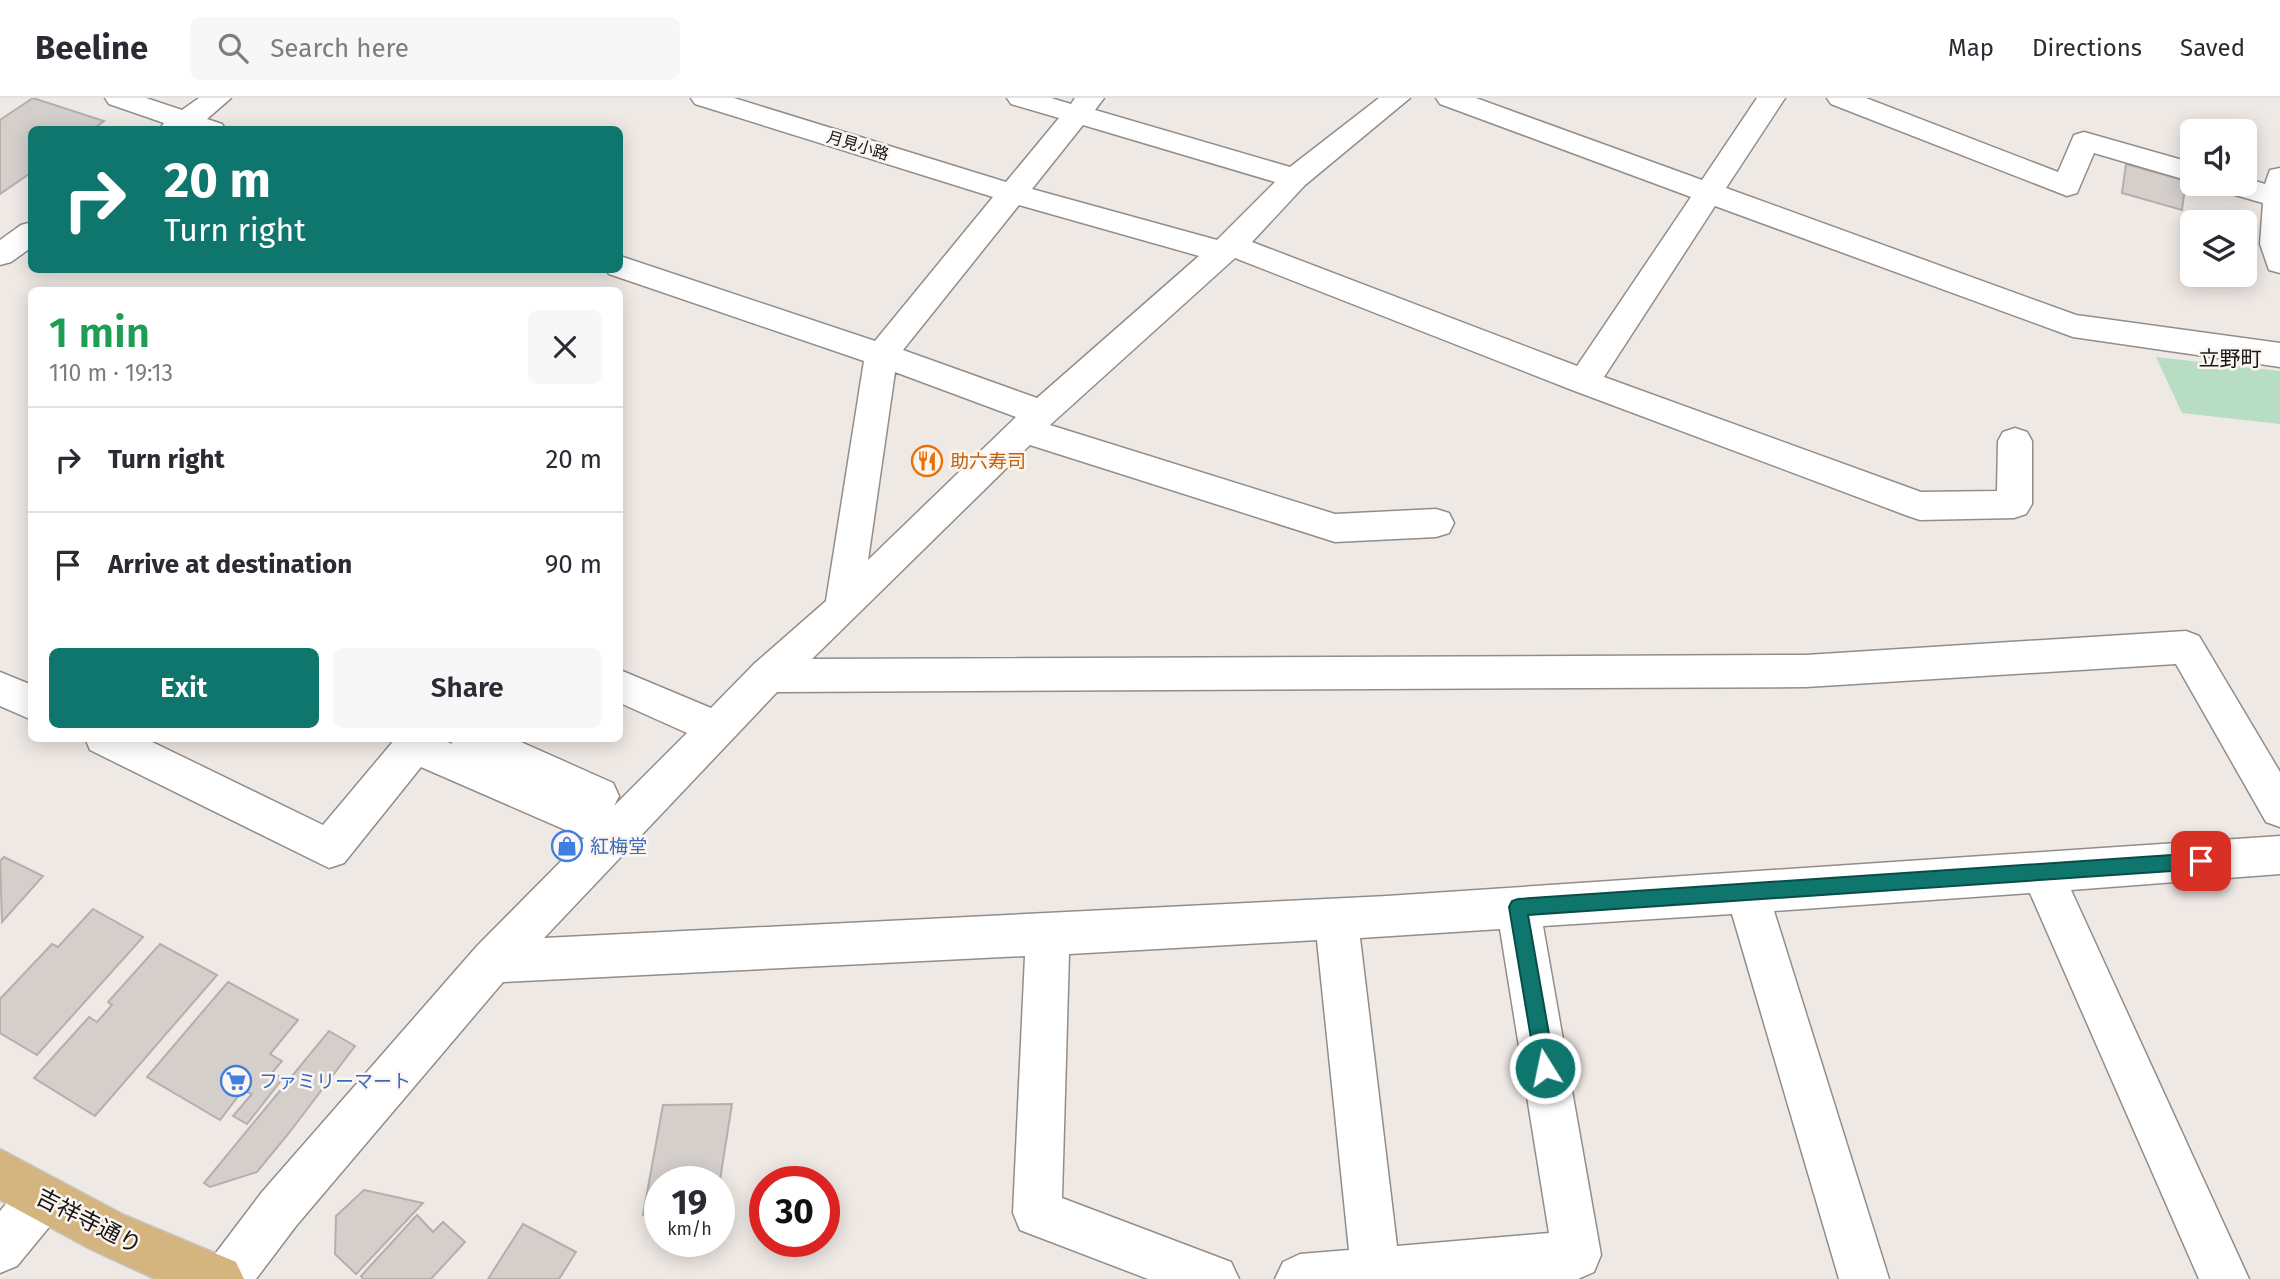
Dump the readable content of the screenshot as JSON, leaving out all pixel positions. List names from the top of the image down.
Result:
{
  "streets": {
    "main road": ["吉祥寺通り"],
    "street": ["月見小路"]
  },
  "districts": ["立野町"],
  "places": {
    "restaurant": ["助六寿司"],
    "shop": ["紅梅堂"],
    "supermarket": ["ファミリーマート"]
  },
  "page": {
    "header": "Beeline",
    "search": "Search here",
    "nav": ["Map", "Directions", "Saved"],
    "turn": ["20 m", "Turn right"],
    "heading": ["1 min", "110 m · 19:13"],
    "list": [
      {
        "name": "Turn right",
        "value": "20 m"
      },
      {
        "name": "Arrive at destination",
        "value": "90 m"
      }
    ],
    "buttons": ["Exit", "Share"],
    "speed": "19 km/h",
    "limit": "30"
  }
}
